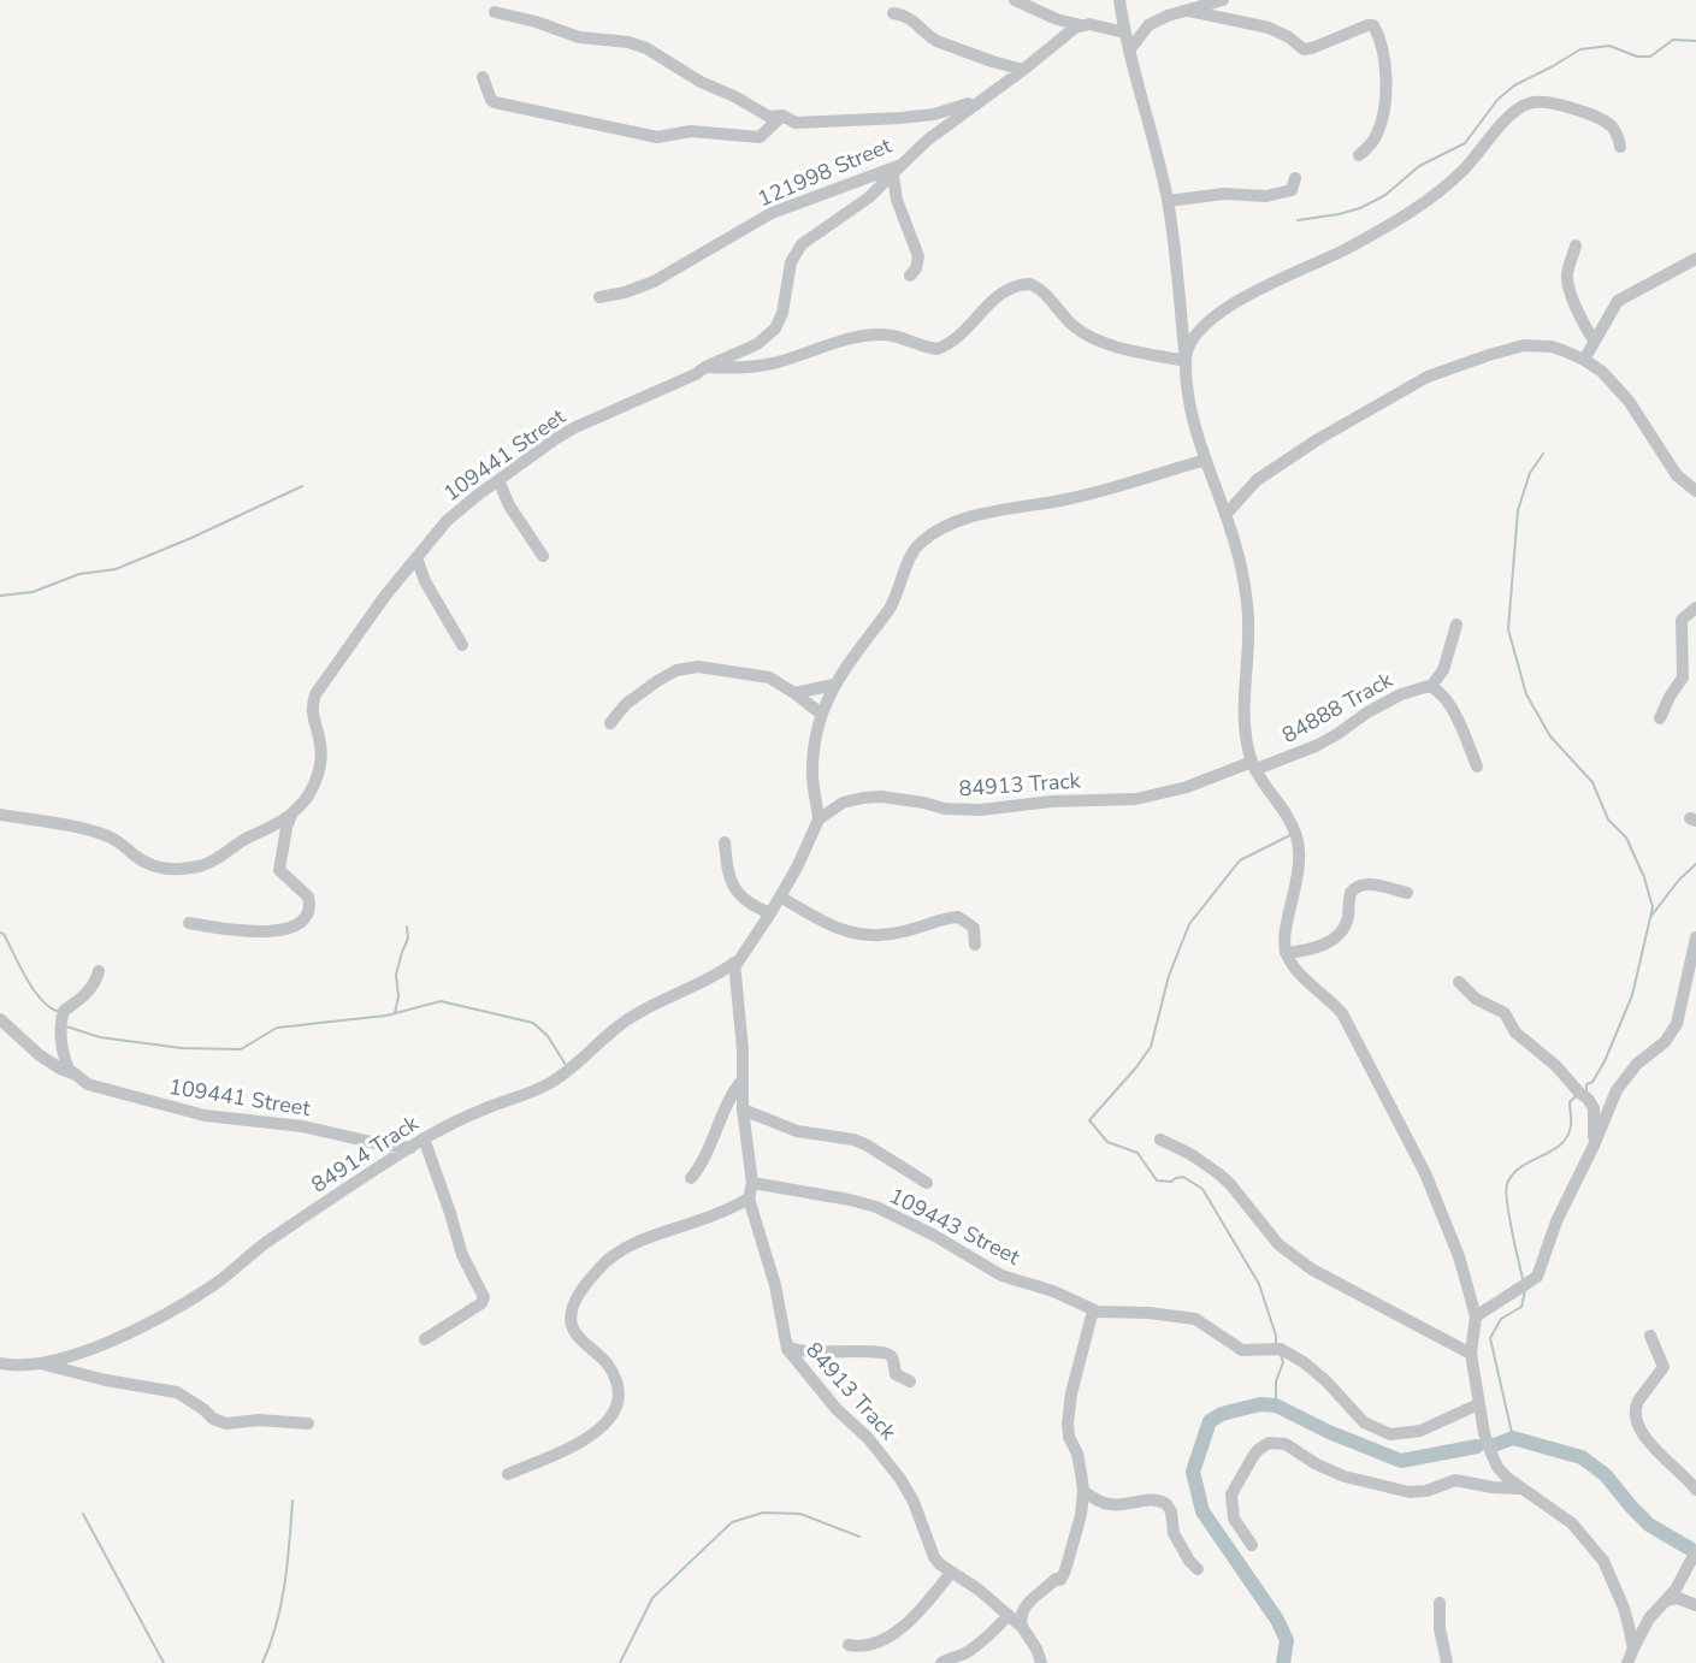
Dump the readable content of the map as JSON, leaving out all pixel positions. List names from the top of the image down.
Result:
{
  "streets": {
    "street": [
      "121998 Street",
      "109441 Street",
      "84888 Track",
      "84913 Track",
      "84914 Track",
      "109443 Street"
    ]
  },
  "crossings": [
    ["109441 Street", "84914 Track"],
    ["84888 Track", "84913 Track"]
  ]
}
